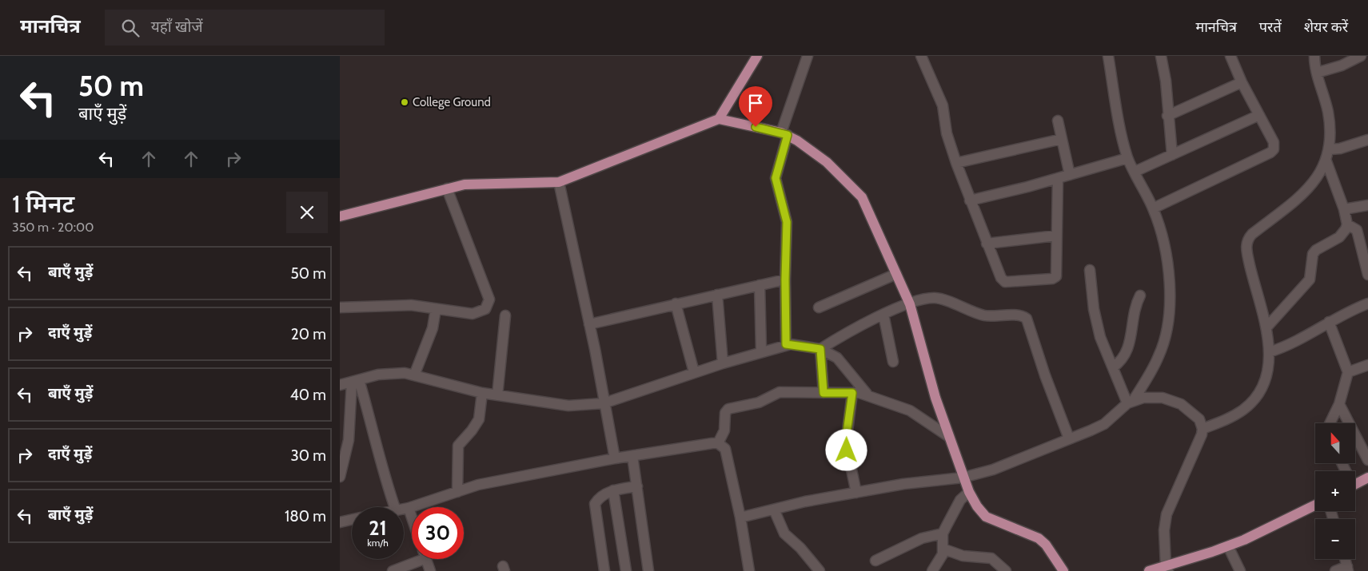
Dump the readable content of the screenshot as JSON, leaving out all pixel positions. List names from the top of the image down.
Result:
{
  "places": ["College Ground"],
  "north": "top",
  "page": {
    "header": "मानचित्र",
    "search": "यहाँ खोजें",
    "nav": ["मानचित्र", "परतें", "शेयर करें"],
    "turn": ["50 m", "बाएँ मुड़ें"],
    "heading": ["1 मिनट", "350 m · 20:00"],
    "list": [
      {
        "name": "बाएँ मुड़ें",
        "value": "50 m"
      },
      {
        "name": "दाएँ मुड़ें",
        "value": "20 m"
      },
      {
        "name": "बाएँ मुड़ें",
        "value": "40 m"
      },
      {
        "name": "दाएँ मुड़ें",
        "value": "30 m"
      },
      {
        "name": "बाएँ मुड़ें",
        "value": "180 m"
      }
    ],
    "map_buttons": ["+", "−"],
    "speed": "21 km/h",
    "limit": "30"
  }
}
